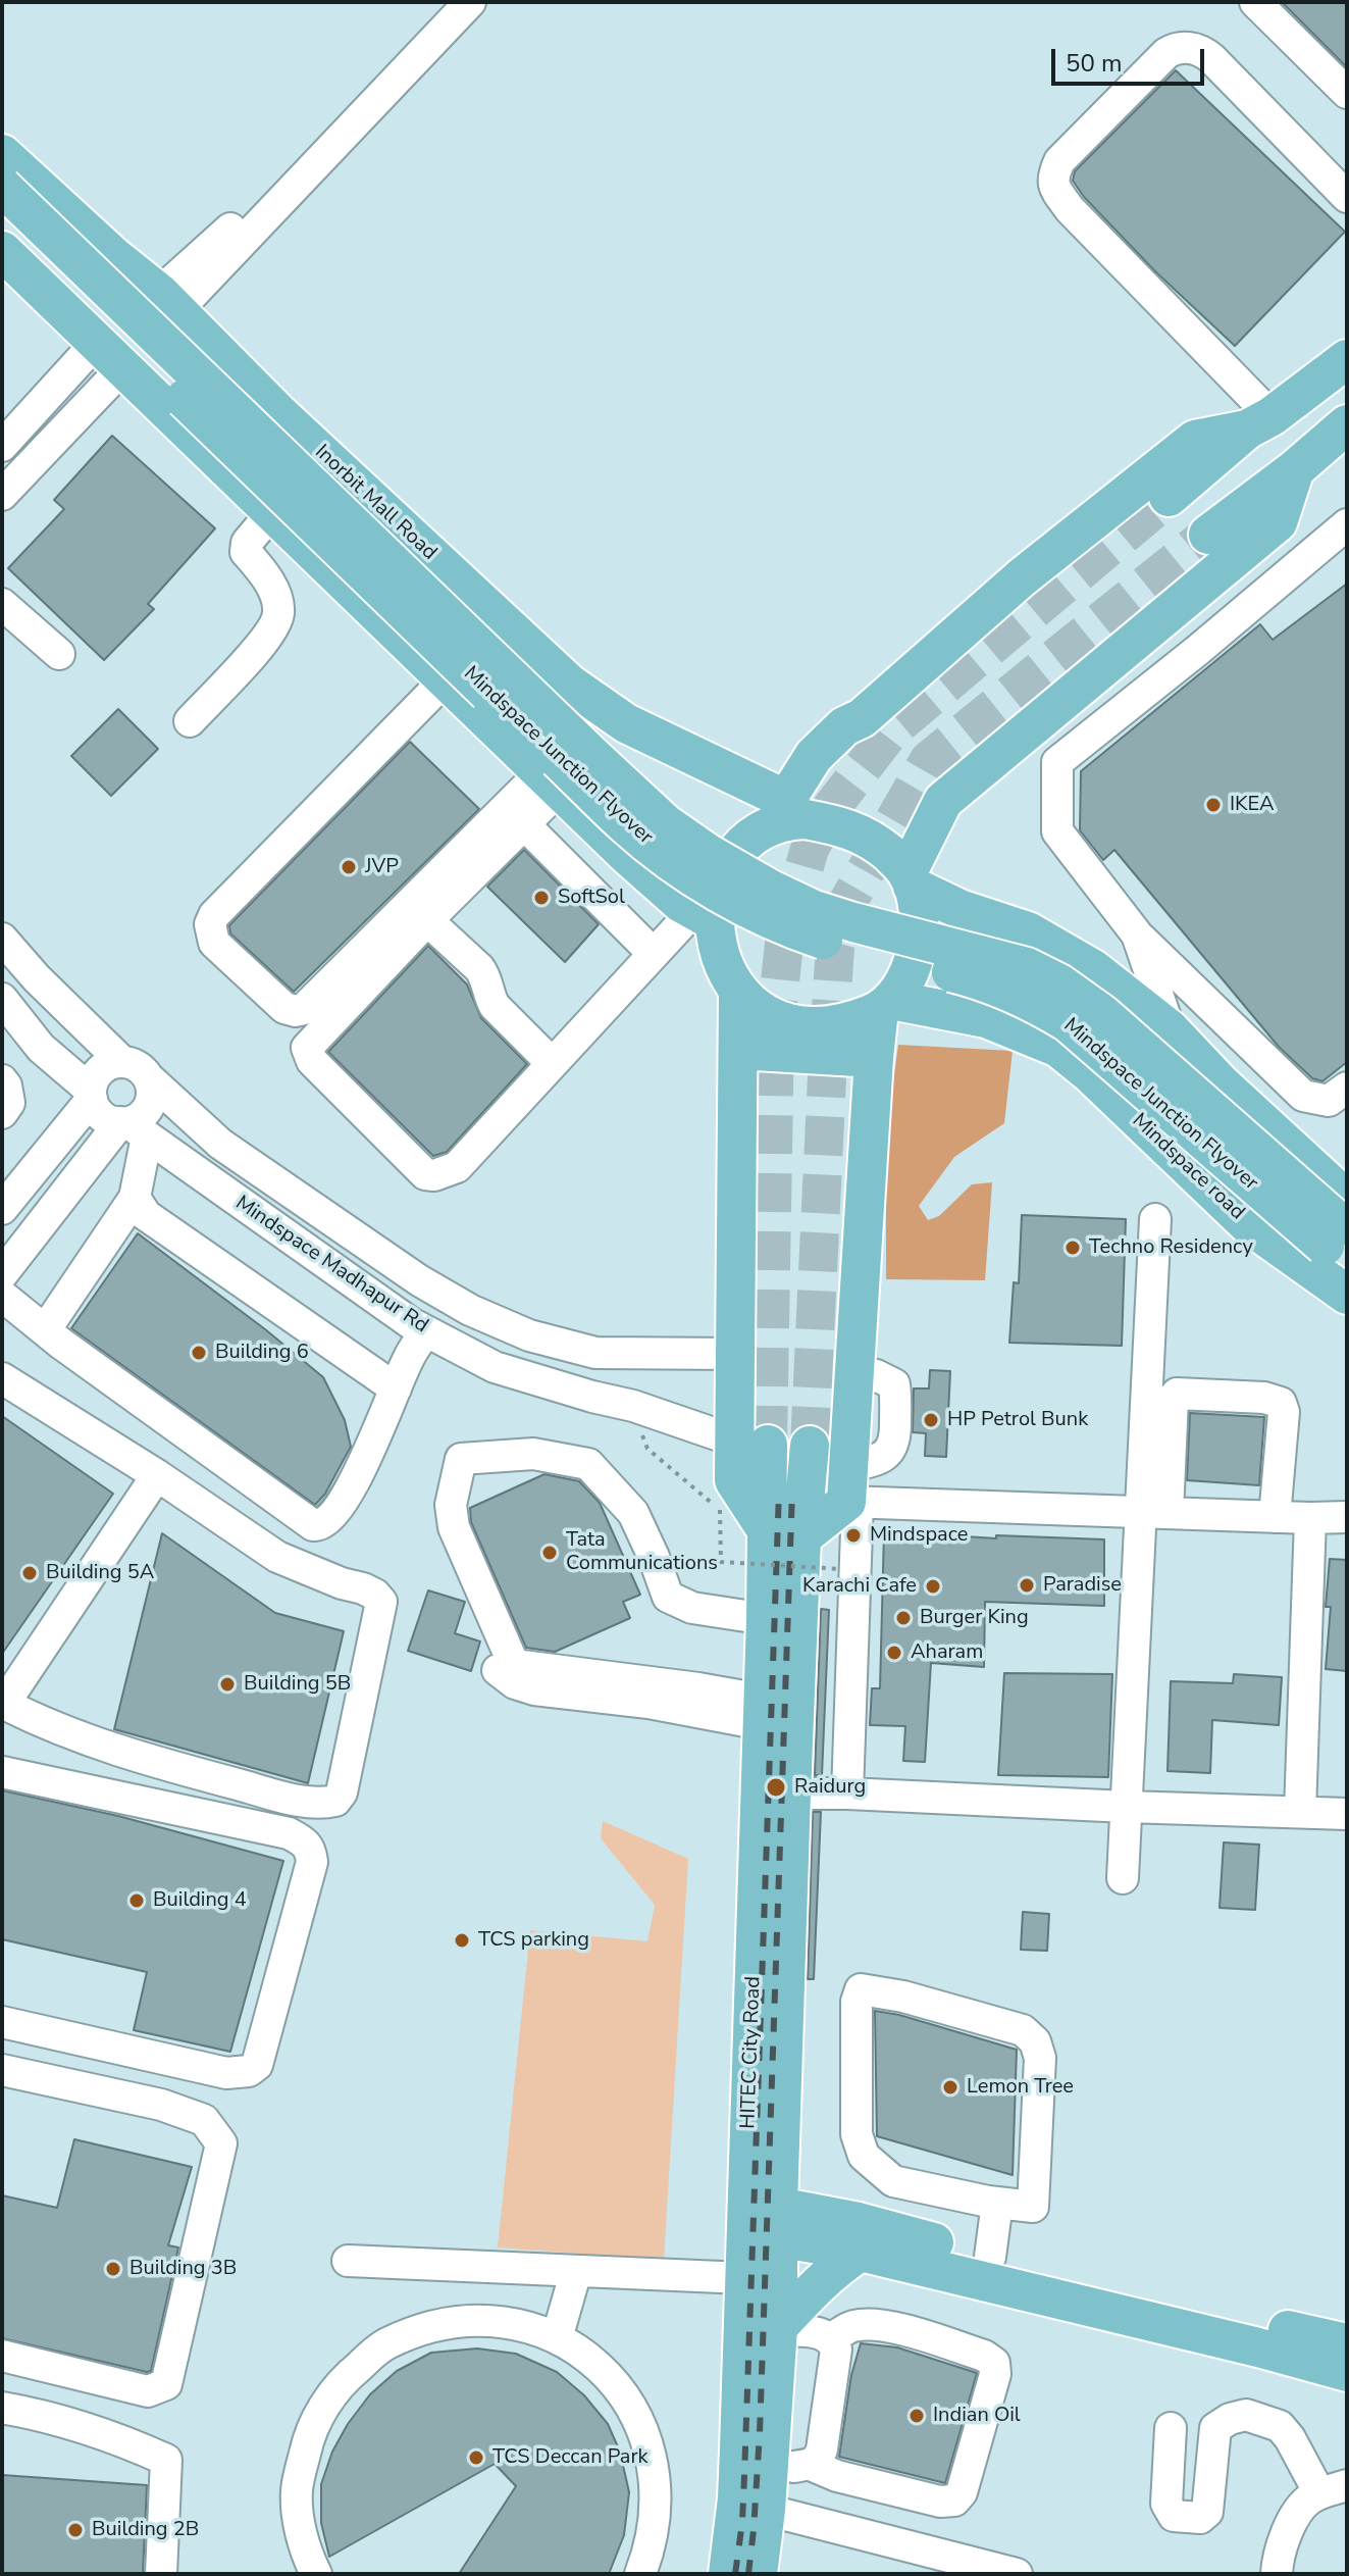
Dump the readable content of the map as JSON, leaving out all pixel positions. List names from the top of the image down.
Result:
{
  "streets": {
    "main road": [
      "Inorbit Mall Road",
      "Mindspace Junction Flyover",
      "Mindspace road",
      "HITEC City Road"
    ],
    "street": ["Mindspace Madhapur Rd"]
  },
  "crossings": [
    ["Inorbit Mall Road", "Mindspace road"]
  ],
  "places": [
    "IKEA",
    "JVP",
    "SoftSol",
    "Techno Residency",
    "Building 6",
    "HP Petrol Bunk",
    "Mindspace",
    "Tata Communications",
    "Building 5A",
    "Paradise",
    "Karachi Cafe",
    "Burger King",
    "Aharam",
    "Building 5B",
    "Raidurg",
    "Building 4",
    "TCS parking",
    "Lemon Tree",
    "Building 3B",
    "Indian Oil",
    "TCS Deccan Park",
    "Building 2B"
  ],
  "scale_bar": "50 m"
}
